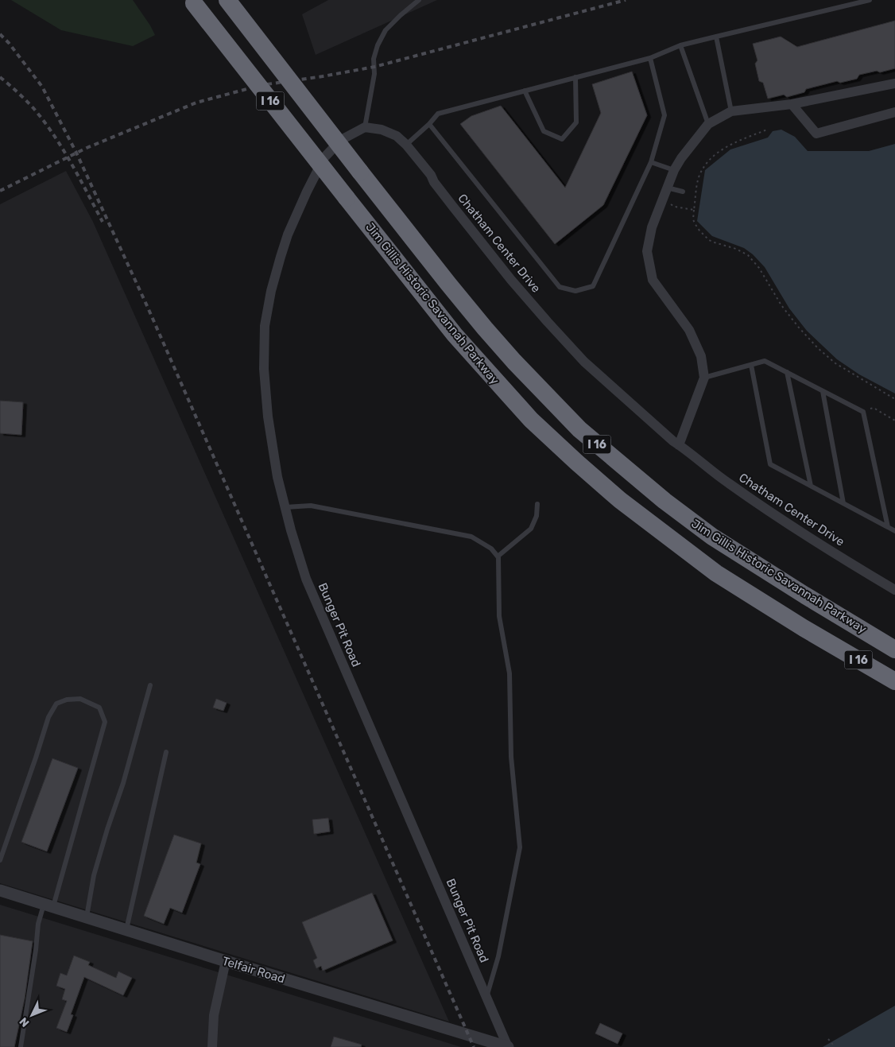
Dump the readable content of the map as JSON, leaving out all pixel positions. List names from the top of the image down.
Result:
{
  "streets": {
    "highway": ["I 16", "Jim Gillis Historic Savannah Parkway"],
    "street": ["Chatham Center Drive", "Bunger Pit Road", "Telfair Road"]
  },
  "crossings": [
    ["Chatham Center Drive", "Bunger Pit Road"],
    ["Bunger Pit Road", "Telfair Road"]
  ],
  "north": "bottom left"
}
